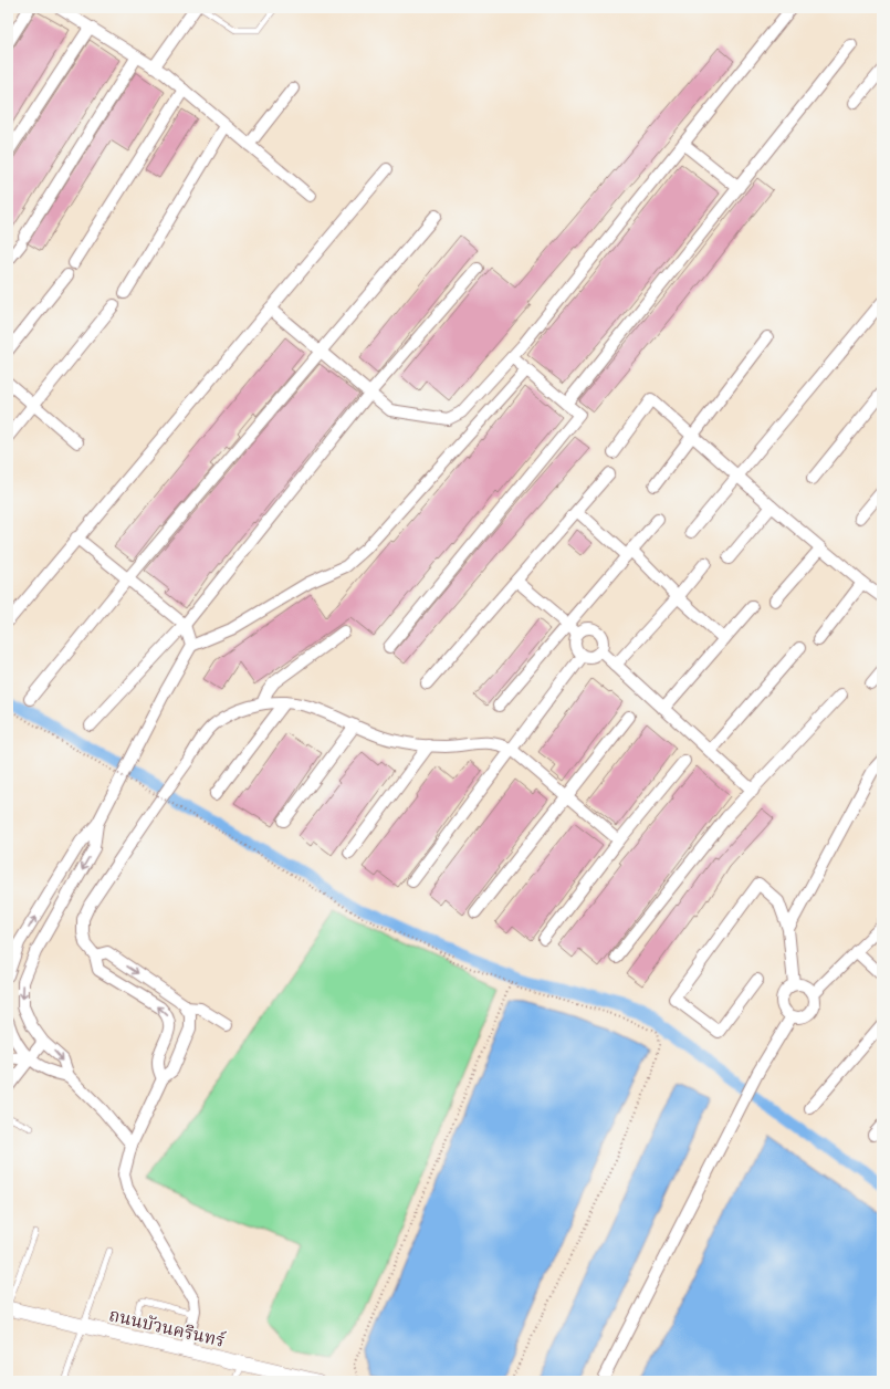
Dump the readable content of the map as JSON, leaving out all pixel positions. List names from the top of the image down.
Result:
{
  "streets": {
    "street": ["ถนนบัวนครินทร์"]
  }
}
